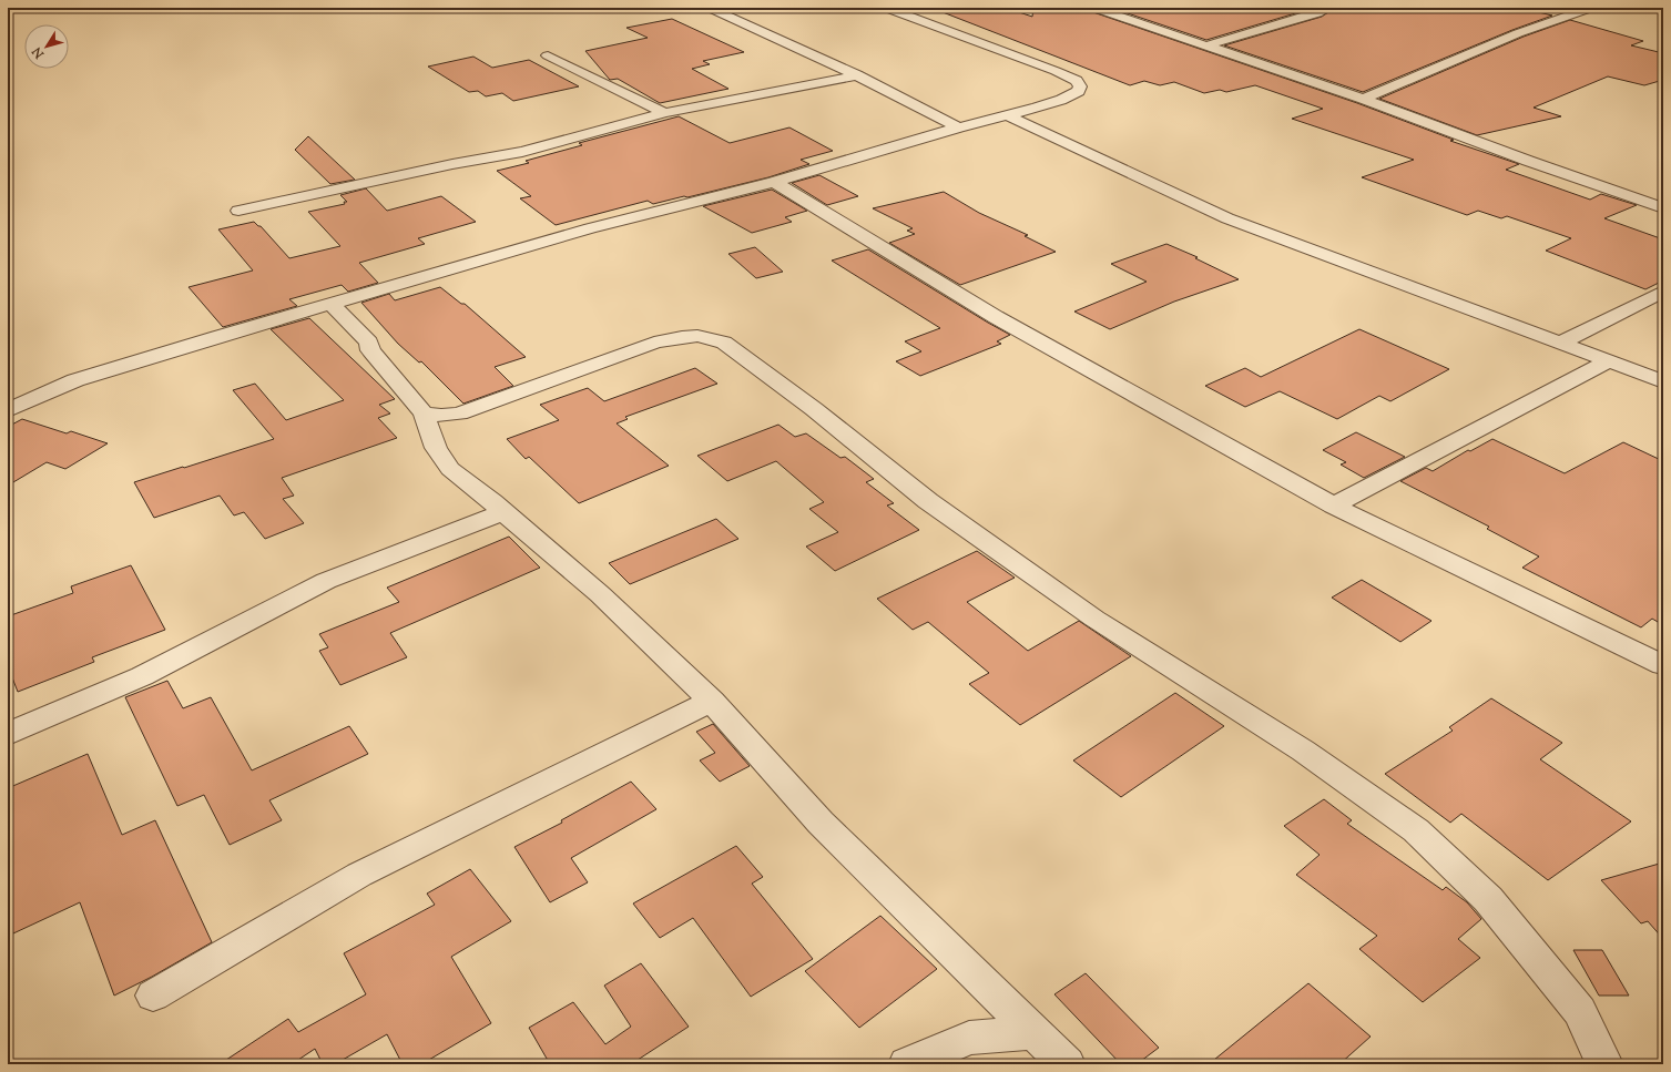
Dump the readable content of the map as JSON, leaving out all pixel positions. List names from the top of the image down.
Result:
{
  "north": "bottom left"
}
